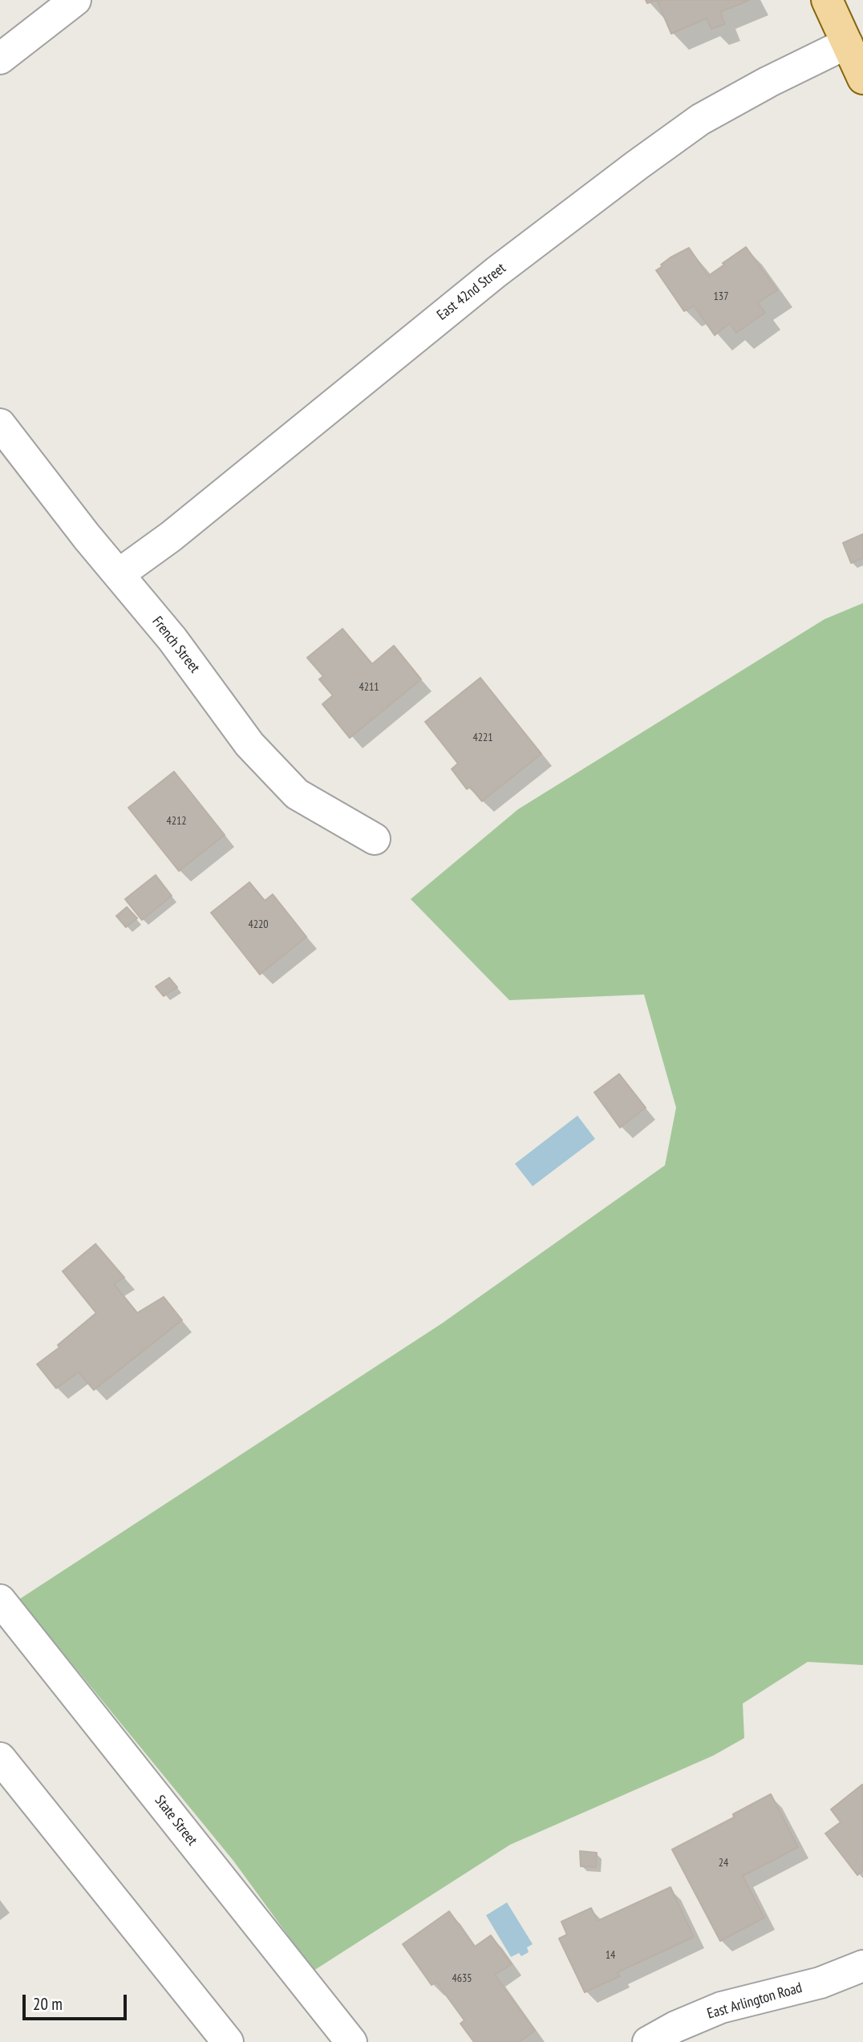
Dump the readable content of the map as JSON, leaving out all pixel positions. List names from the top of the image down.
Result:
{
  "streets": {
    "street": [
      "East 42nd Street",
      "French Street",
      "State Street",
      "East Arlington Road"
    ]
  },
  "crossings": [
    ["East 42nd Street", "French Street"]
  ],
  "house_numbers": [
    "137",
    "4211",
    "4221",
    "4212",
    "4220",
    "24",
    "14",
    "4635"
  ],
  "scale_bar": "20 m"
}
